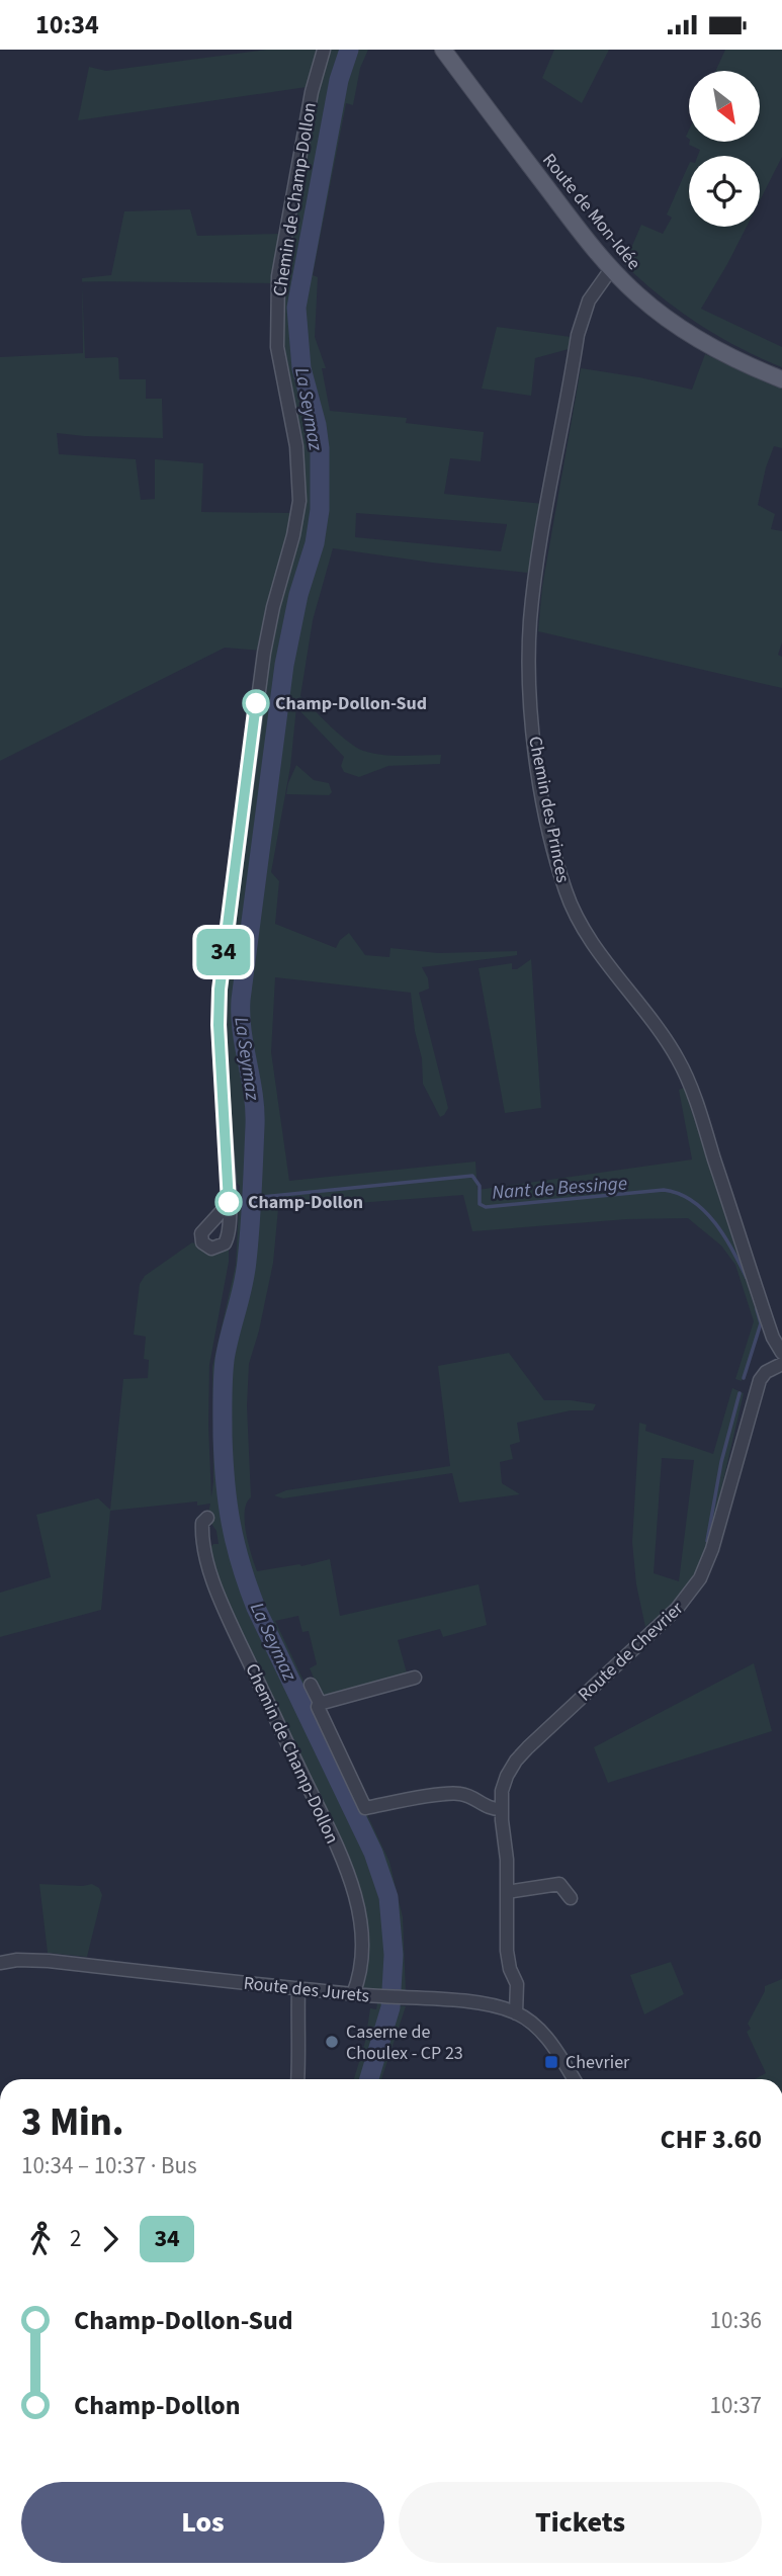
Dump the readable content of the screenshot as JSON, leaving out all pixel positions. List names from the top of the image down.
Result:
{
  "streets": {
    "main road": ["Route de Mon-Idée"],
    "street": [
      "Chemin de Champ-Dollon",
      "Chemin des Princes",
      "Route de Chevrier",
      "Route des Jurets"
    ]
  },
  "crossings": [
    ["Chemin de Champ-Dollon", "Route des Jurets"],
    ["Route de Mon-Idée", "Chemin des Princes"],
    ["Route de Chevrier", "Route des Jurets"]
  ],
  "water": ["La Seymaz", "Nant de Bessinge"],
  "places": {
    "other": ["Champ-Dollon-Sud", "Champ-Dollon", "Caserne de Choulex - CP 23"],
    "transit": ["Chevrier"]
  },
  "lines": ["bus line 34"],
  "north": "bottom right",
  "page": {
    "status": "10:34",
    "on_map": "34",
    "heading": ["3 Min.", "10:34 – 10:37 · Bus", "CHF 3.60"],
    "legs": ["2", "34"],
    "list": [
      {
        "name": "Champ-Dollon-Sud",
        "value": "10:36"
      },
      {
        "name": "Champ-Dollon",
        "value": "10:37"
      }
    ],
    "buttons": ["Los", "Tickets"]
  }
}
